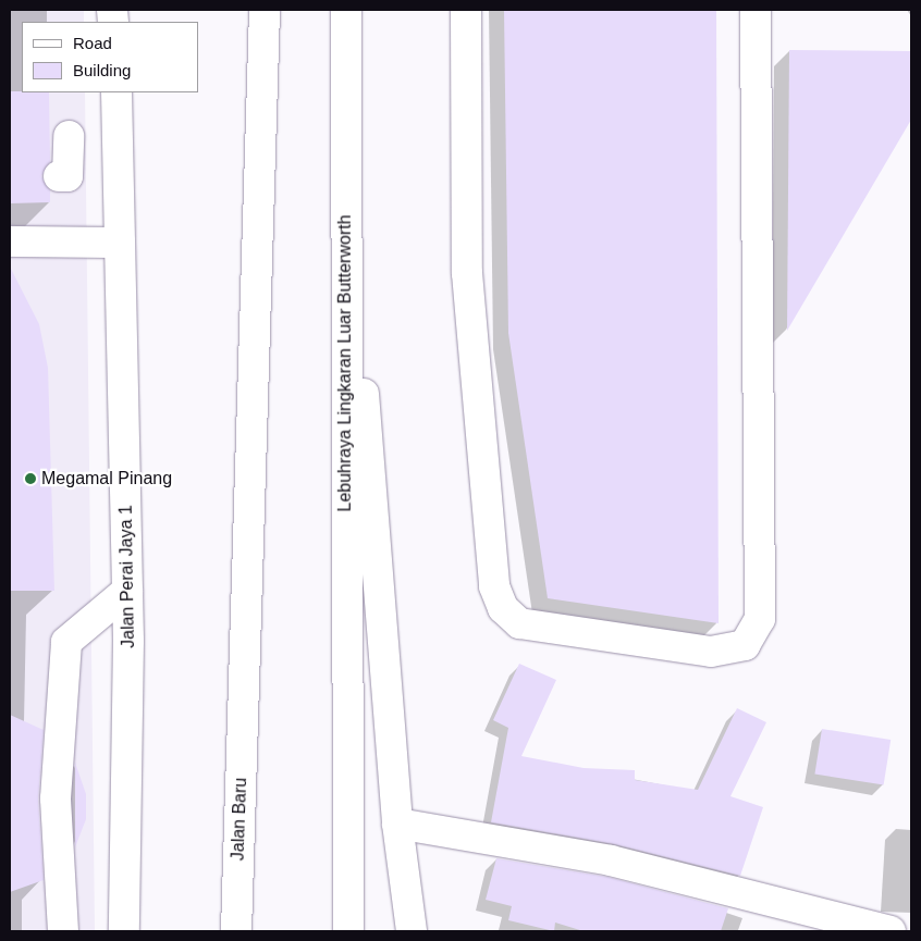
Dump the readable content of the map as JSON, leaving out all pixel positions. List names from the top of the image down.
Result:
{
  "streets": {
    "main road": ["Lebuhraya Lingkaran Luar Butterworth", "Jalan Perai Jaya 1", "Jalan Baru"]
  },
  "places": ["Megamal Pinang"],
  "legend": ["Road", "Building"]
}
